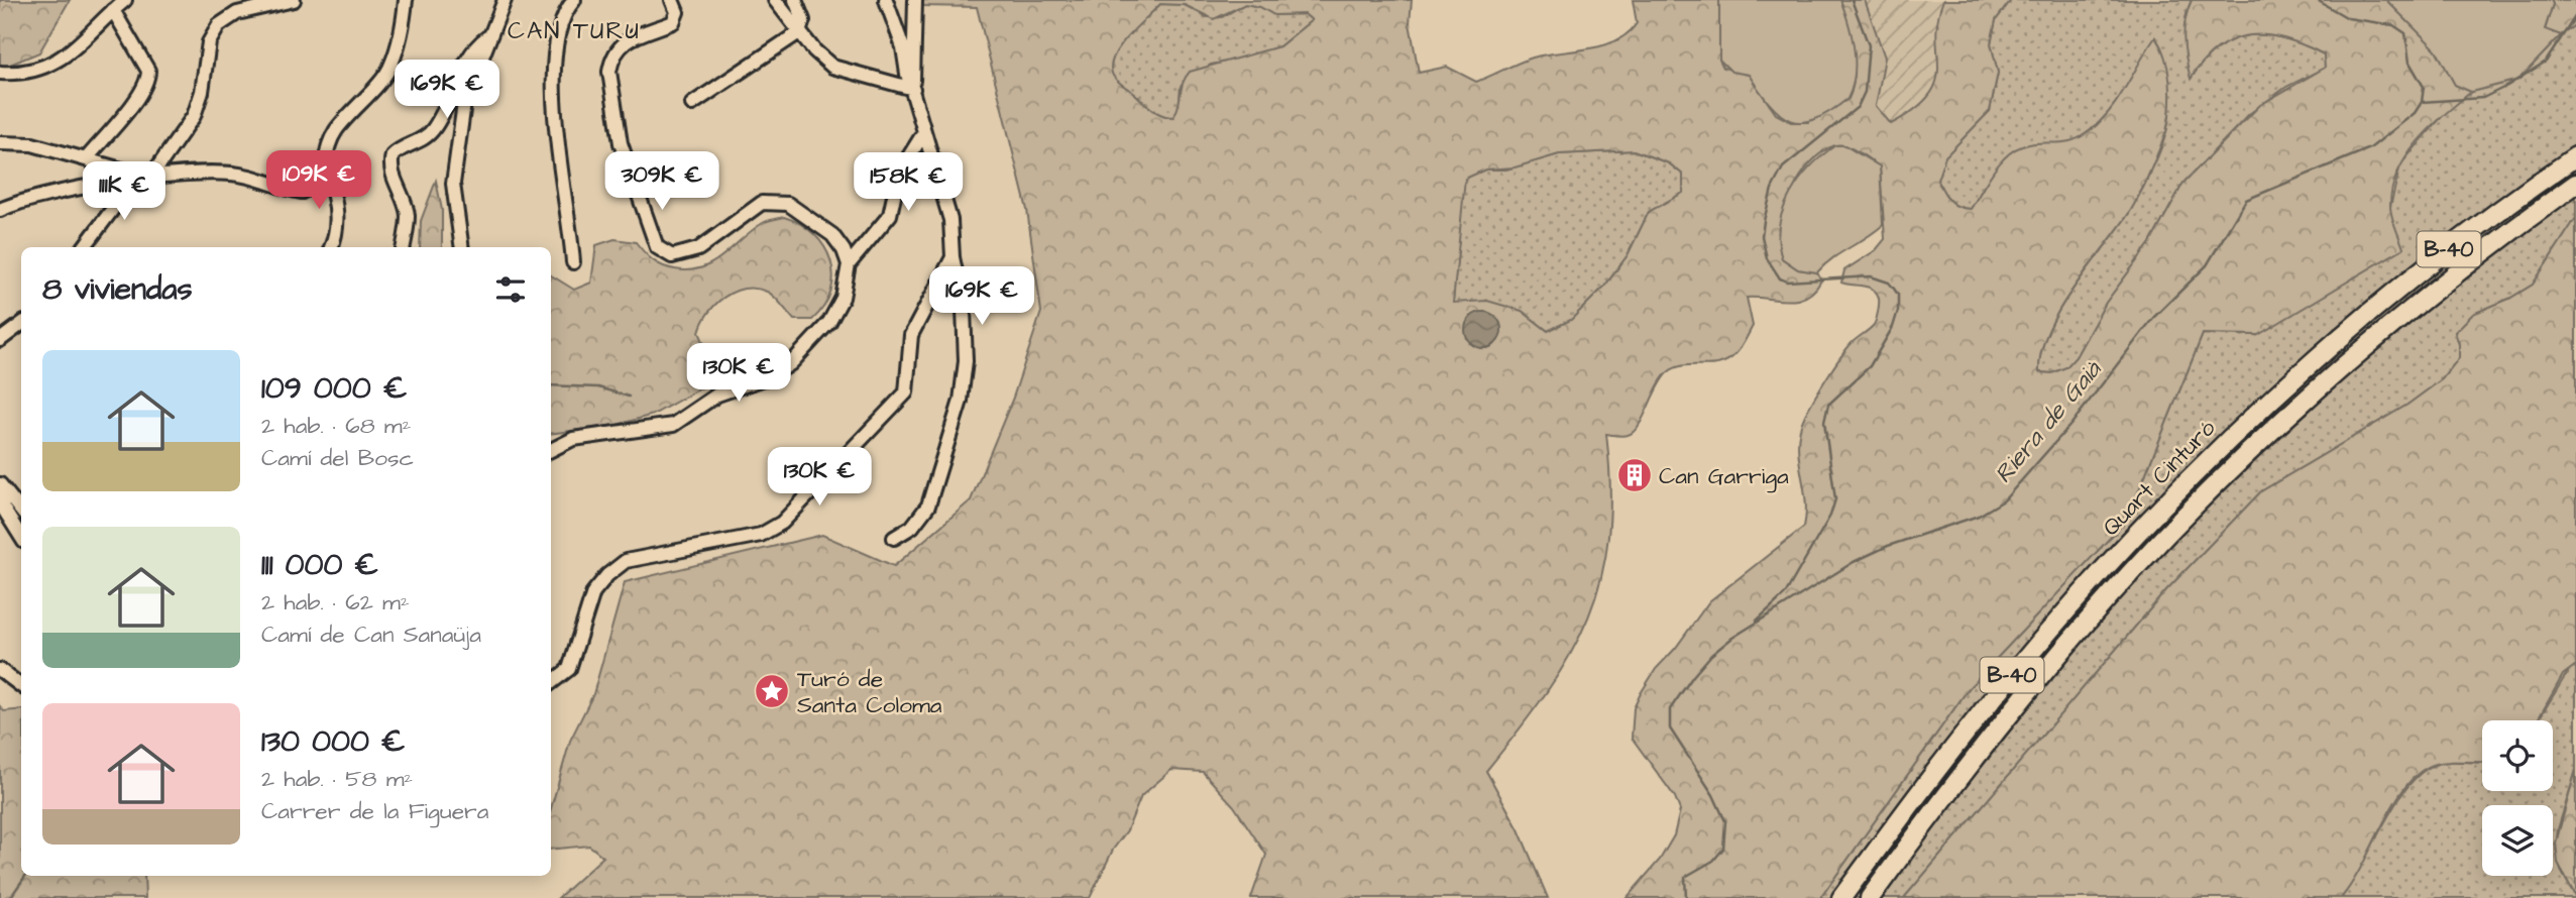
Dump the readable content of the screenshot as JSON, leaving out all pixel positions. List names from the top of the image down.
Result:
{
  "streets": {
    "highway": ["B-40", "Quart Cinturó"]
  },
  "districts": ["CAN TURU"],
  "water": ["Riera de Gaià"],
  "places": {
    "building": ["Can Garriga"],
    "place": ["Turó de Santa Coloma"]
  },
  "page": {
    "price": [
      "169K €",
      "109K €",
      "309K €",
      "158K €",
      "111K €",
      "169K €",
      "130K €",
      "130K €"
    ],
    "heading": "8 viviendas",
    "list": [
      {
        "name": "109 000 €",
        "note": "2 hab. · 68 m² · Camí del Bosc"
      },
      {
        "name": "111 000 €",
        "note": "2 hab. · 62 m² · Camí de Can Sanaüja"
      },
      {
        "name": "130 000 €",
        "note": "2 hab. · 58 m² · Carrer de la Figuera"
      }
    ]
  }
}
